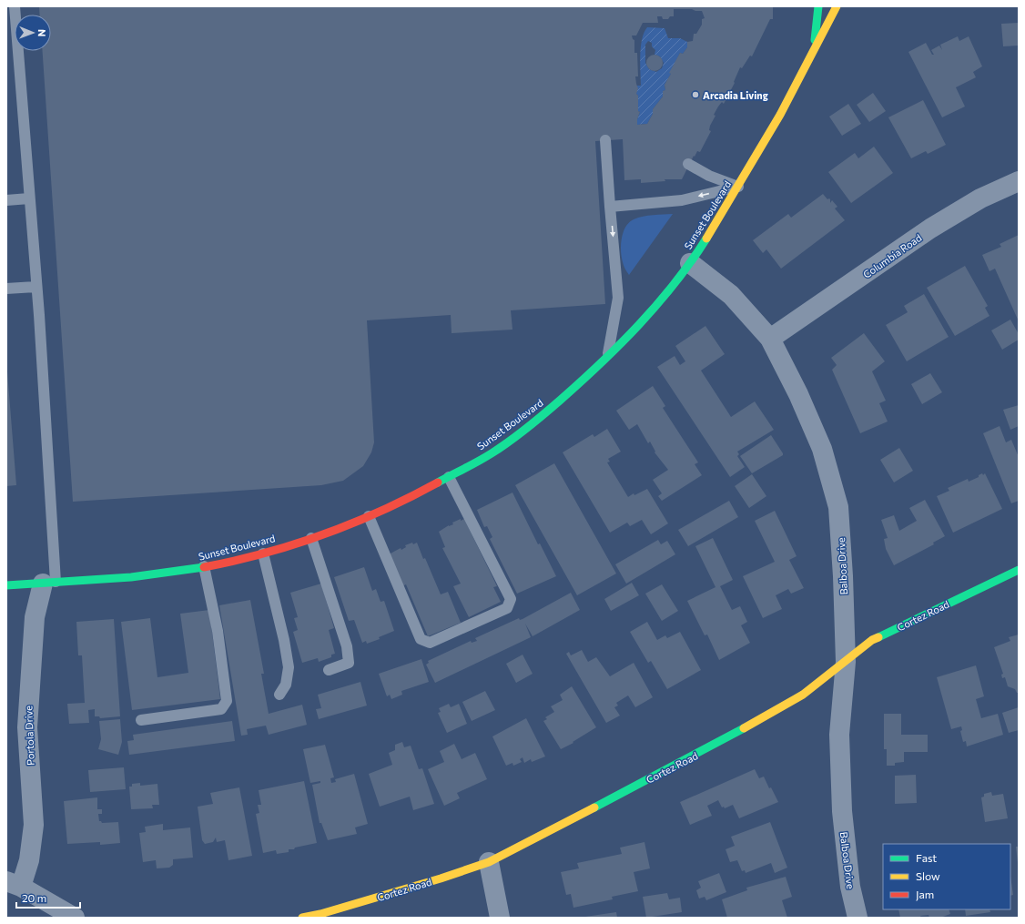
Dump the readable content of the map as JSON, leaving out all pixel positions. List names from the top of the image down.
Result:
{
  "streets": {
    "main road": ["Sunset Boulevard", "Cortez Road"],
    "street": ["Columbia Road", "Balboa Drive", "Portola Drive"]
  },
  "crossings": [
    ["Sunset Boulevard", "Balboa Drive"],
    ["Sunset Boulevard", "Portola Drive"],
    ["Columbia Road", "Balboa Drive"],
    ["Balboa Drive", "Cortez Road"]
  ],
  "places": ["Arcadia Living"],
  "legend": ["Fast", "Slow", "Jam"],
  "scale_bar": "20 m",
  "north": "right"
}
